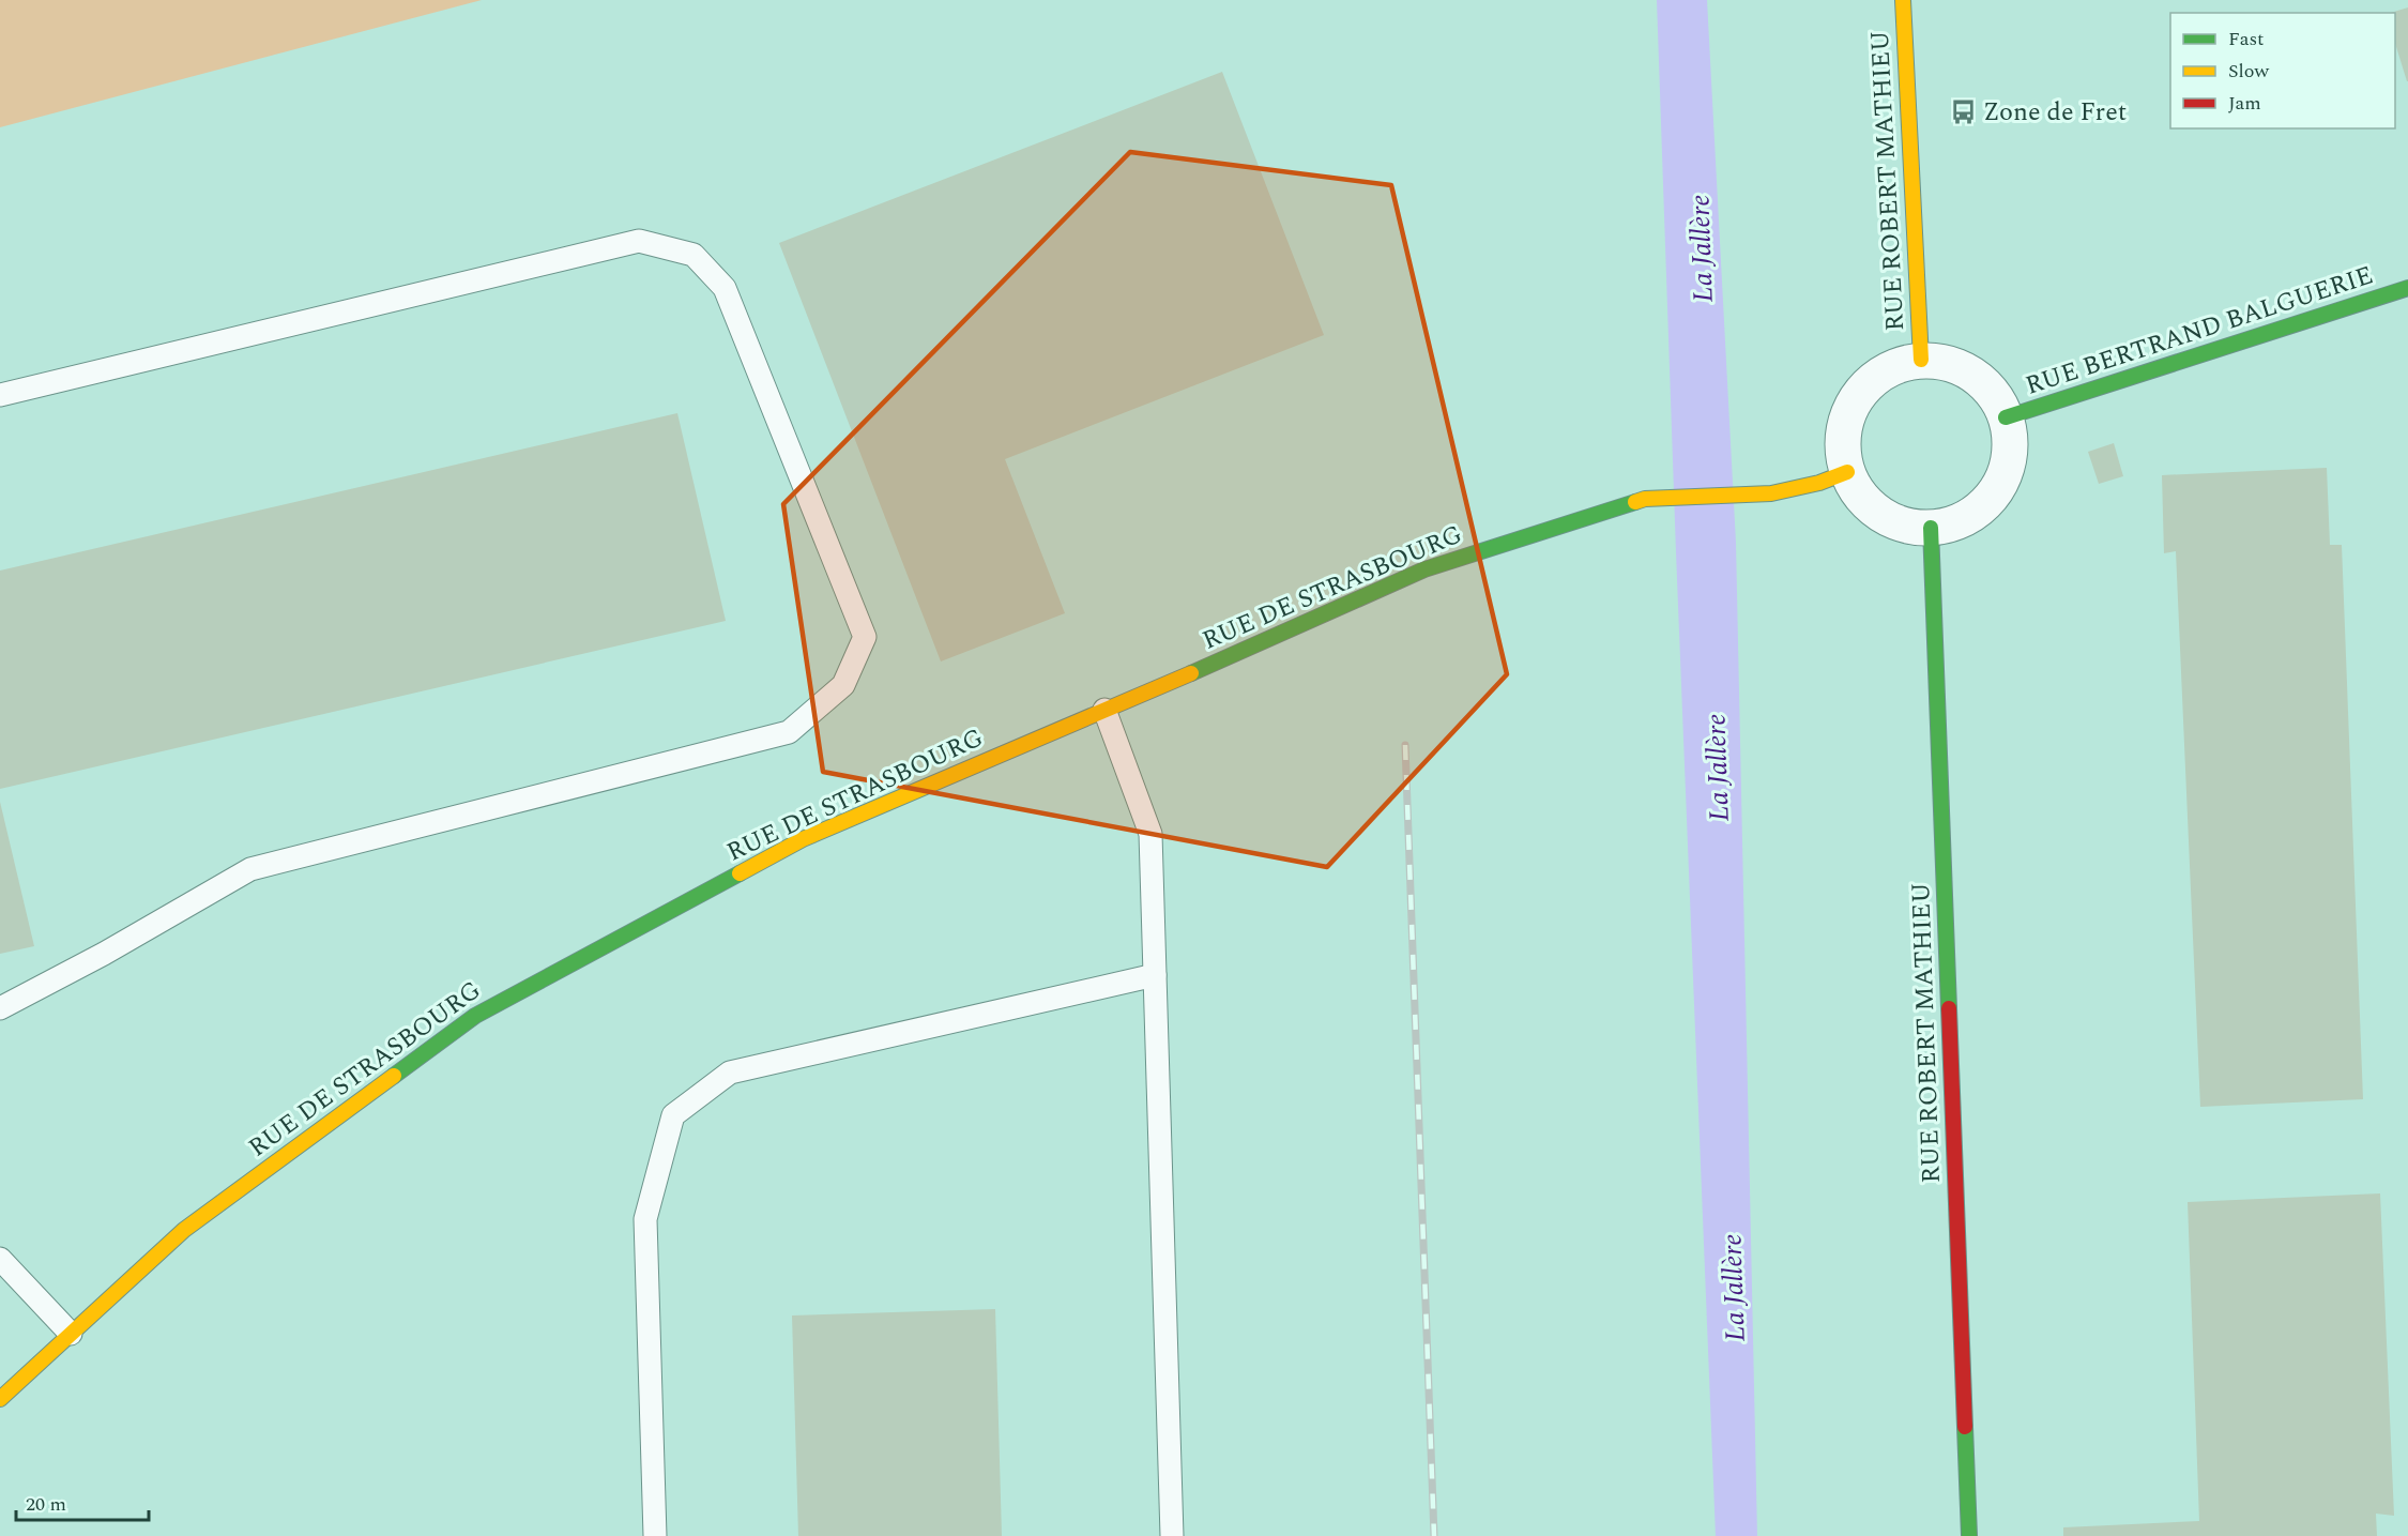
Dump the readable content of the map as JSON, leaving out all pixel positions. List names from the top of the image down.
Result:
{
  "streets": {
    "street": ["RUE ROBERT MATHIEU", "RUE BERTRAND BALGUERIE", "RUE DE STRASBOURG"]
  },
  "crossings": [
    ["RUE ROBERT MATHIEU", "RUE BERTRAND BALGUERIE"],
    ["RUE ROBERT MATHIEU", "RUE DE STRASBOURG"],
    ["RUE BERTRAND BALGUERIE", "RUE DE STRASBOURG"]
  ],
  "water": ["La Jallère"],
  "places": {
    "bus stop": ["Zone de Fret"]
  },
  "legend": ["Fast", "Slow", "Jam"],
  "scale_bar": "20 m"
}
